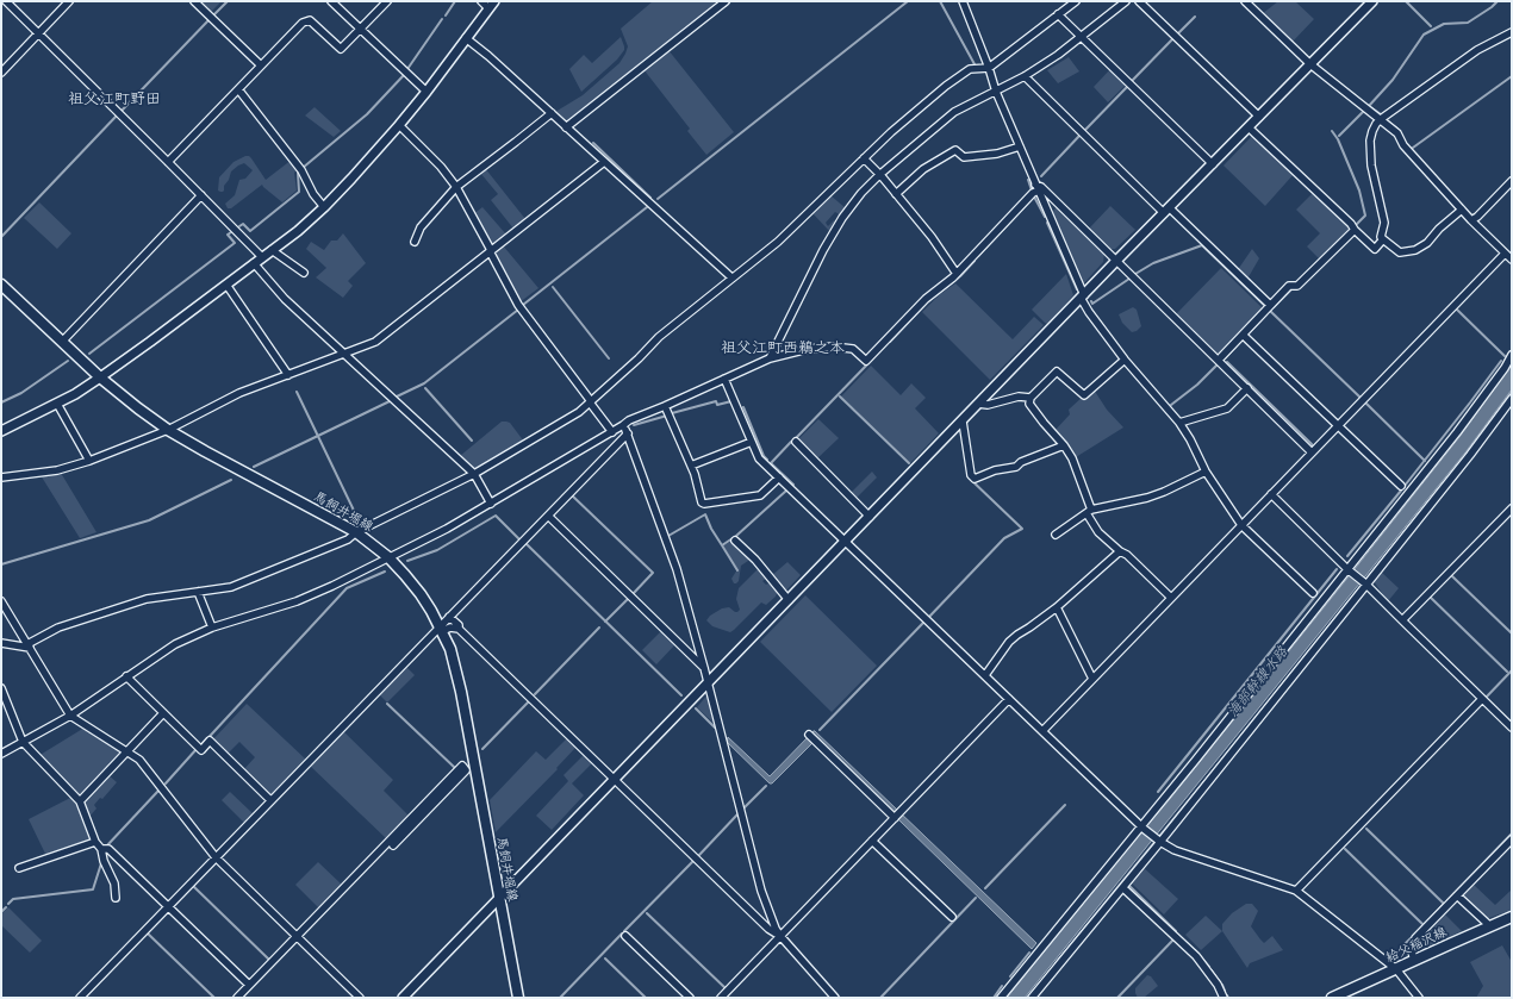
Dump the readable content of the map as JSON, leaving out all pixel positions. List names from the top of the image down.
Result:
{
  "streets": {
    "main road": ["馬飼井堀線", "給父稲沢線"]
  },
  "districts": ["祖父江町野田", "祖父江町西鵜之本"],
  "water": ["海部幹線水路"]
}
